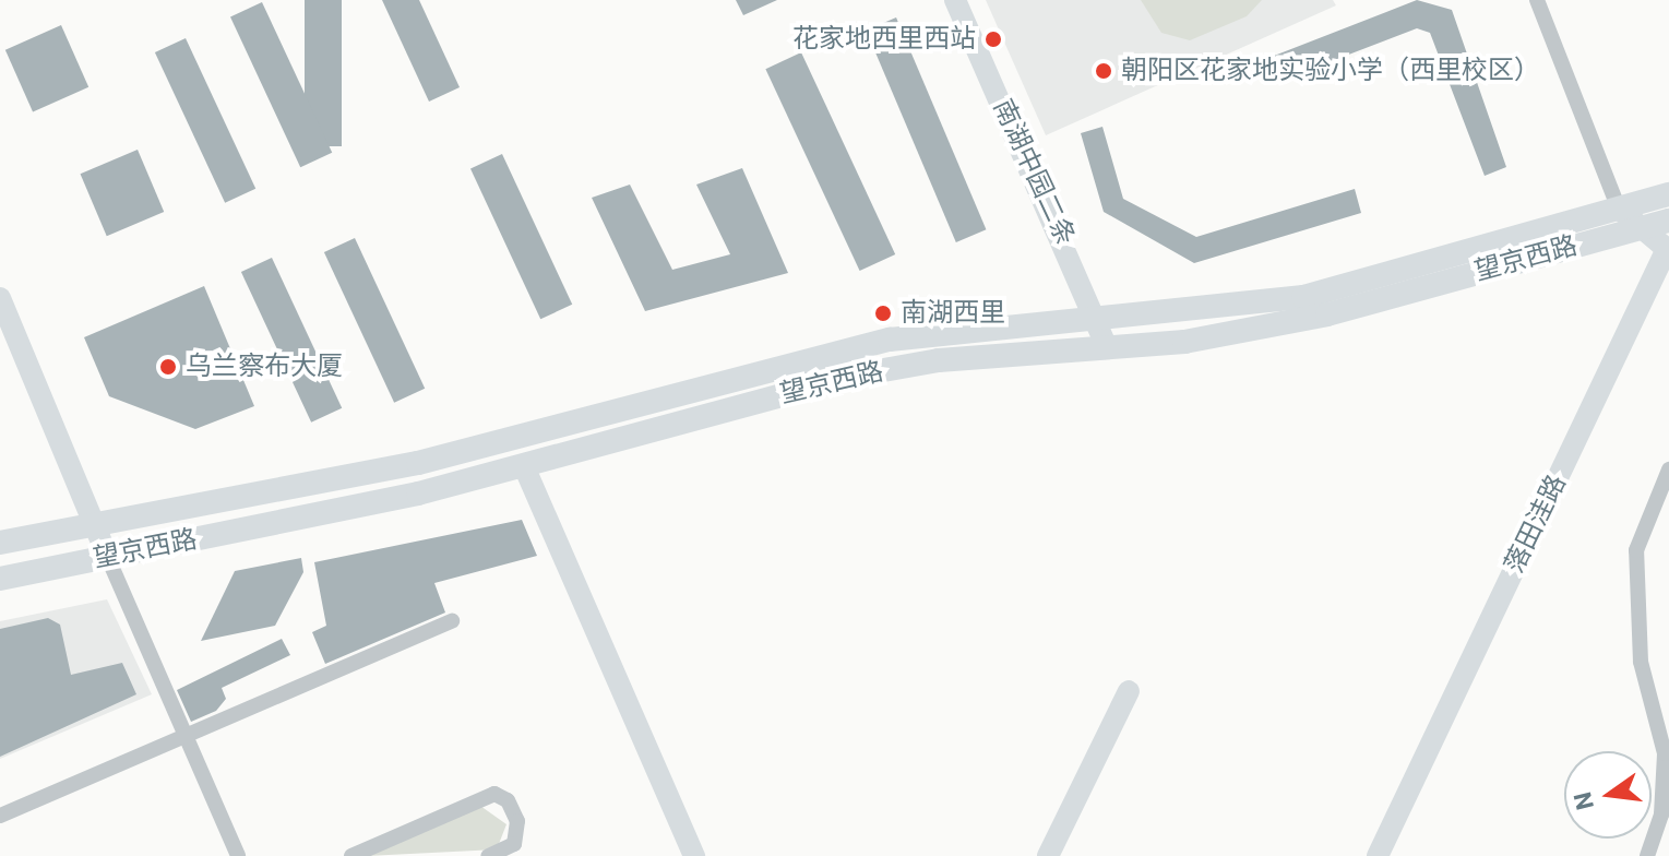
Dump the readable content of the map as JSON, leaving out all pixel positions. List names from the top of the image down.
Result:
{
  "streets": {
    "main road": ["望京西路"],
    "street": ["南湖中园二条", "落田洼路"]
  },
  "crossings": [
    ["南湖中园二条", "望京西路"],
    ["望京西路", "落田洼路"]
  ],
  "places": [
    "花家地西里西站",
    "朝阳区花家地实验小学（西里校区）",
    "南湖西里",
    "乌兰察布大厦"
  ],
  "north": "left"
}
